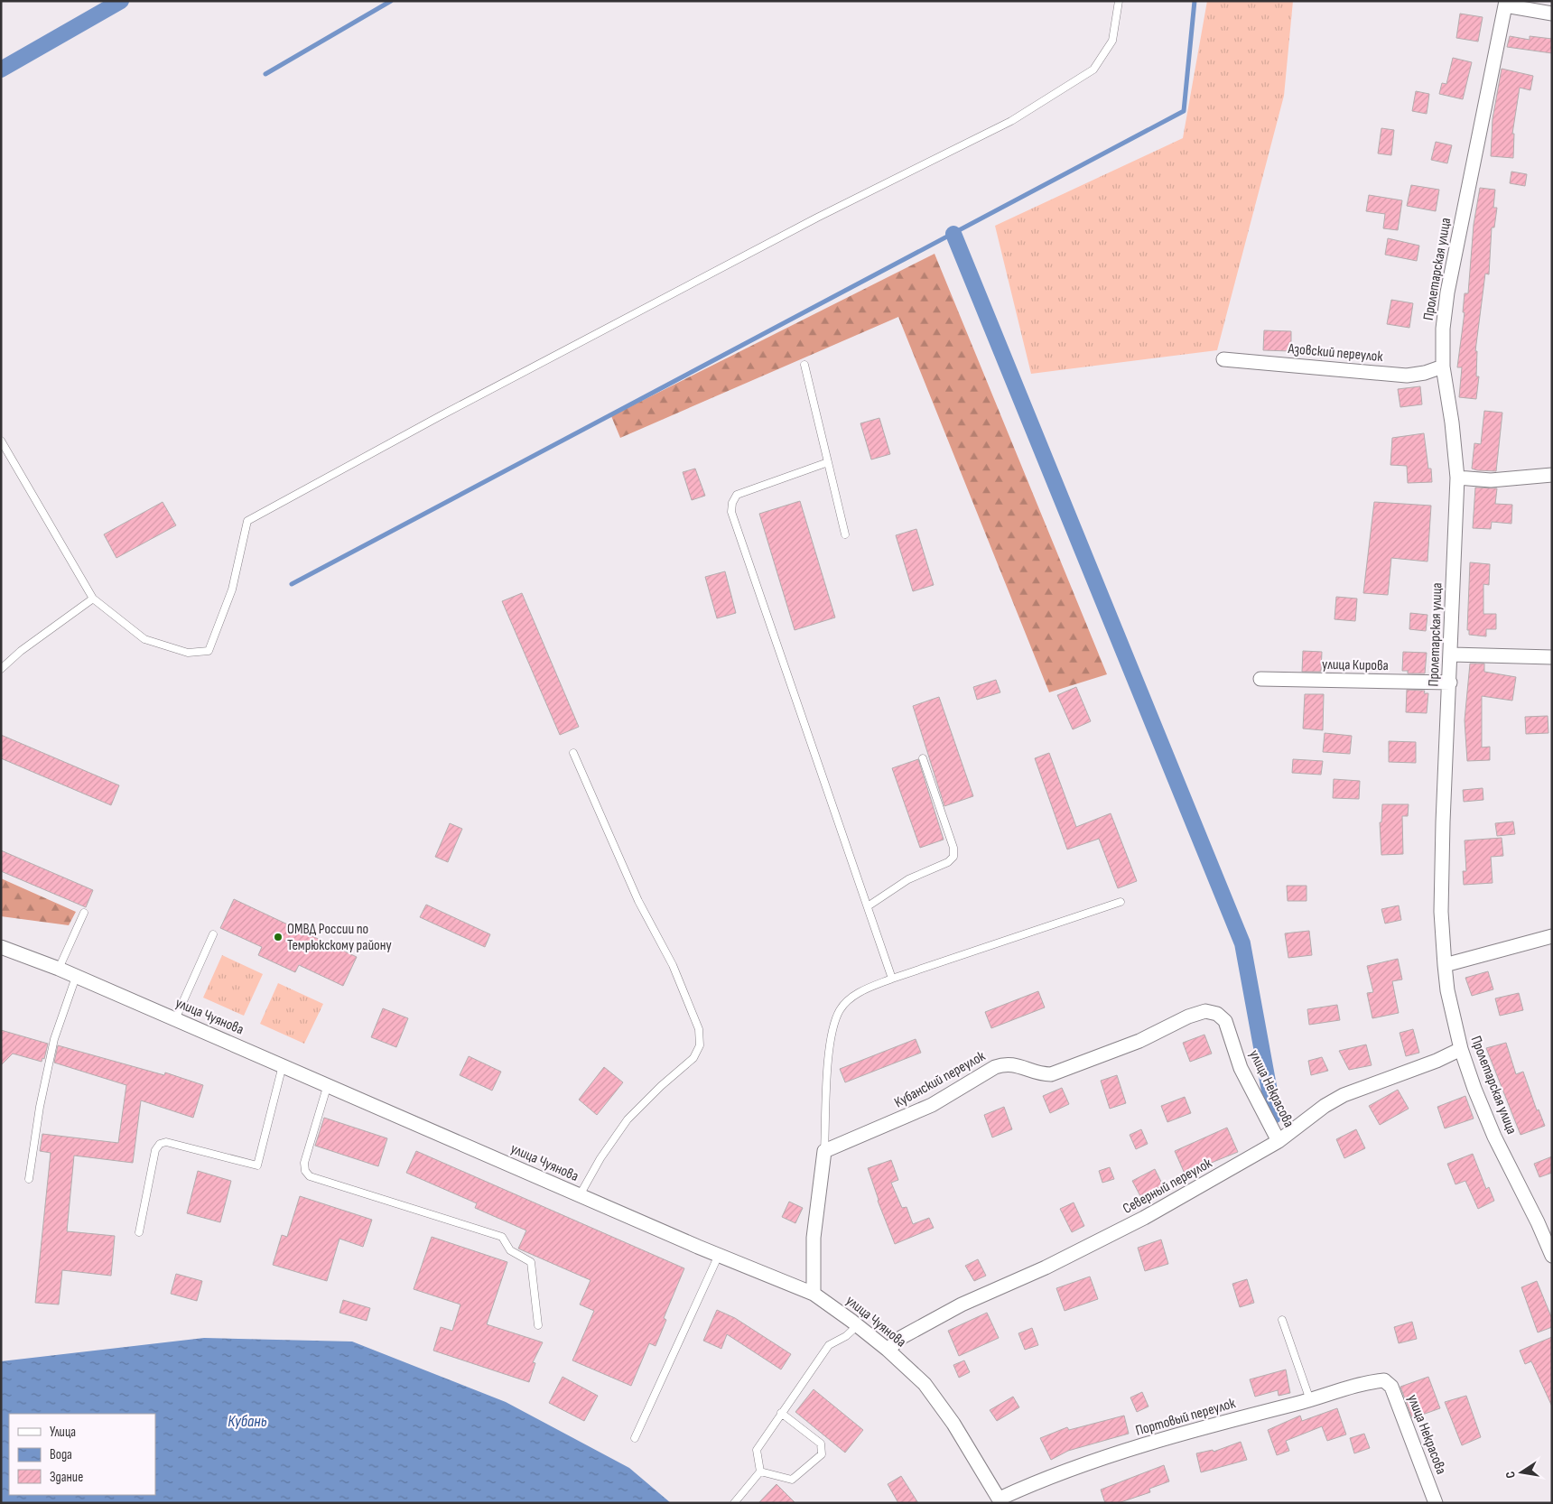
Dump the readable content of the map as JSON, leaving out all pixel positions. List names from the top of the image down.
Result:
{
  "streets": {
    "street": [
      "Пролетарская улица",
      "Азовский переулок",
      "улица Кирова",
      "улица Чуянова",
      "Кубанский переулок",
      "улица Некрасова",
      "Северный переулок",
      "Портовый переулок"
    ]
  },
  "crossings": [
    ["Пролетарская улица", "Азовский переулок"],
    ["Пролетарская улица", "улица Кирова"],
    ["Пролетарская улица", "Северный переулок"],
    ["улица Чуянова", "Северный переулок"],
    ["улица Чуянова", "Портовый переулок"],
    ["Кубанский переулок", "улица Некрасова"],
    ["улица Некрасова", "Северный переулок"],
    ["улица Некрасова", "Портовый переулок"]
  ],
  "water": ["Кубань"],
  "places": ["ОМВД России по Темрюкскому району"],
  "legend": ["Улица", "Вода", "Здание"],
  "north": "left"
}
